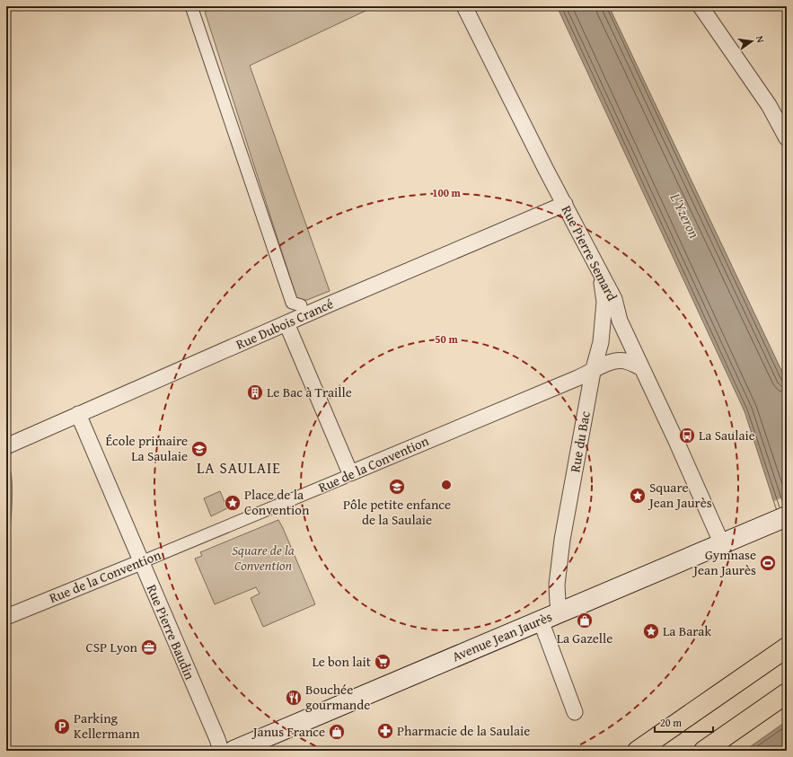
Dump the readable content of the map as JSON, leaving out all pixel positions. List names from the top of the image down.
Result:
{
  "streets": {
    "main road": ["Avenue Jean Jaurès"],
    "street": [
      "Rue Pierre Semard",
      "Rue Dubois Crancé",
      "Rue du Bac",
      "Rue de la Convention",
      "Rue Pierre Baudin"
    ]
  },
  "crossings": [
    ["Rue Pierre Semard", "Rue Dubois Crancé"],
    ["Rue Pierre Semard", "Rue du Bac"],
    ["Rue Pierre Semard", "Rue de la Convention"],
    ["Rue Pierre Semard", "Avenue Jean Jaurès"],
    ["Rue Dubois Crancé", "Rue Pierre Baudin"],
    ["Rue du Bac", "Rue de la Convention"],
    ["Rue du Bac", "Avenue Jean Jaurès"],
    ["Rue de la Convention", "Rue Pierre Baudin"]
  ],
  "districts": ["LA SAULAIE"],
  "water": ["L'Yzeron"],
  "parks": ["Square de la Convention"],
  "places": {
    "building": ["Le Bac à Traille"],
    "bus stop": ["La Saulaie"],
    "school or university": ["École primaire La Saulaie", "Pôle petite enfance de la Saulaie"],
    "place": ["Square Jean Jaurès", "Place de la Convention", "La Barak"],
    "sports": ["Gymnase Jean Jaurès"],
    "shop": ["La Gazelle", "Janus France"],
    "office": ["CSP Lyon"],
    "supermarket": ["Le bon lait"],
    "restaurant": ["Bouchée gourmande"],
    "parking": ["Parking Kellermann"],
    "pharmacy": ["Pharmacie de la Saulaie"]
  },
  "scale_bar": "20 m",
  "north": "right",
  "rings": ["100 m", "50 m"]
}
